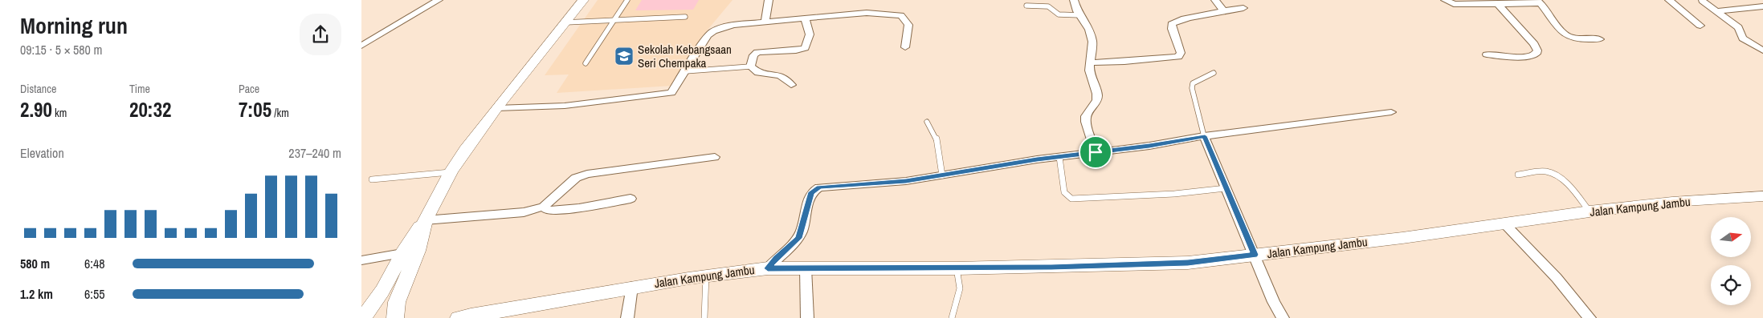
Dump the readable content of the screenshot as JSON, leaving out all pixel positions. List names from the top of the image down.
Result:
{
  "streets": {
    "street": ["Jalan Kampung Jambu"]
  },
  "places": {
    "school or university": ["Sekolah Kebangsaan Seri Chempaka"]
  },
  "north": "right",
  "page": {
    "heading": ["Morning run", "09:15 · 5 × 580 m"],
    "stats": [
      ["Distance", "2.90 km"],
      ["Time", "20:32"],
      ["Pace", "7:05 /km"]
    ],
    "chart": ["Elevation", "237–240 m"],
    "list": [
      {
        "name": "580 m",
        "note": "6:48"
      },
      {
        "name": "1.2 km",
        "note": "6:55"
      }
    ]
  }
}
